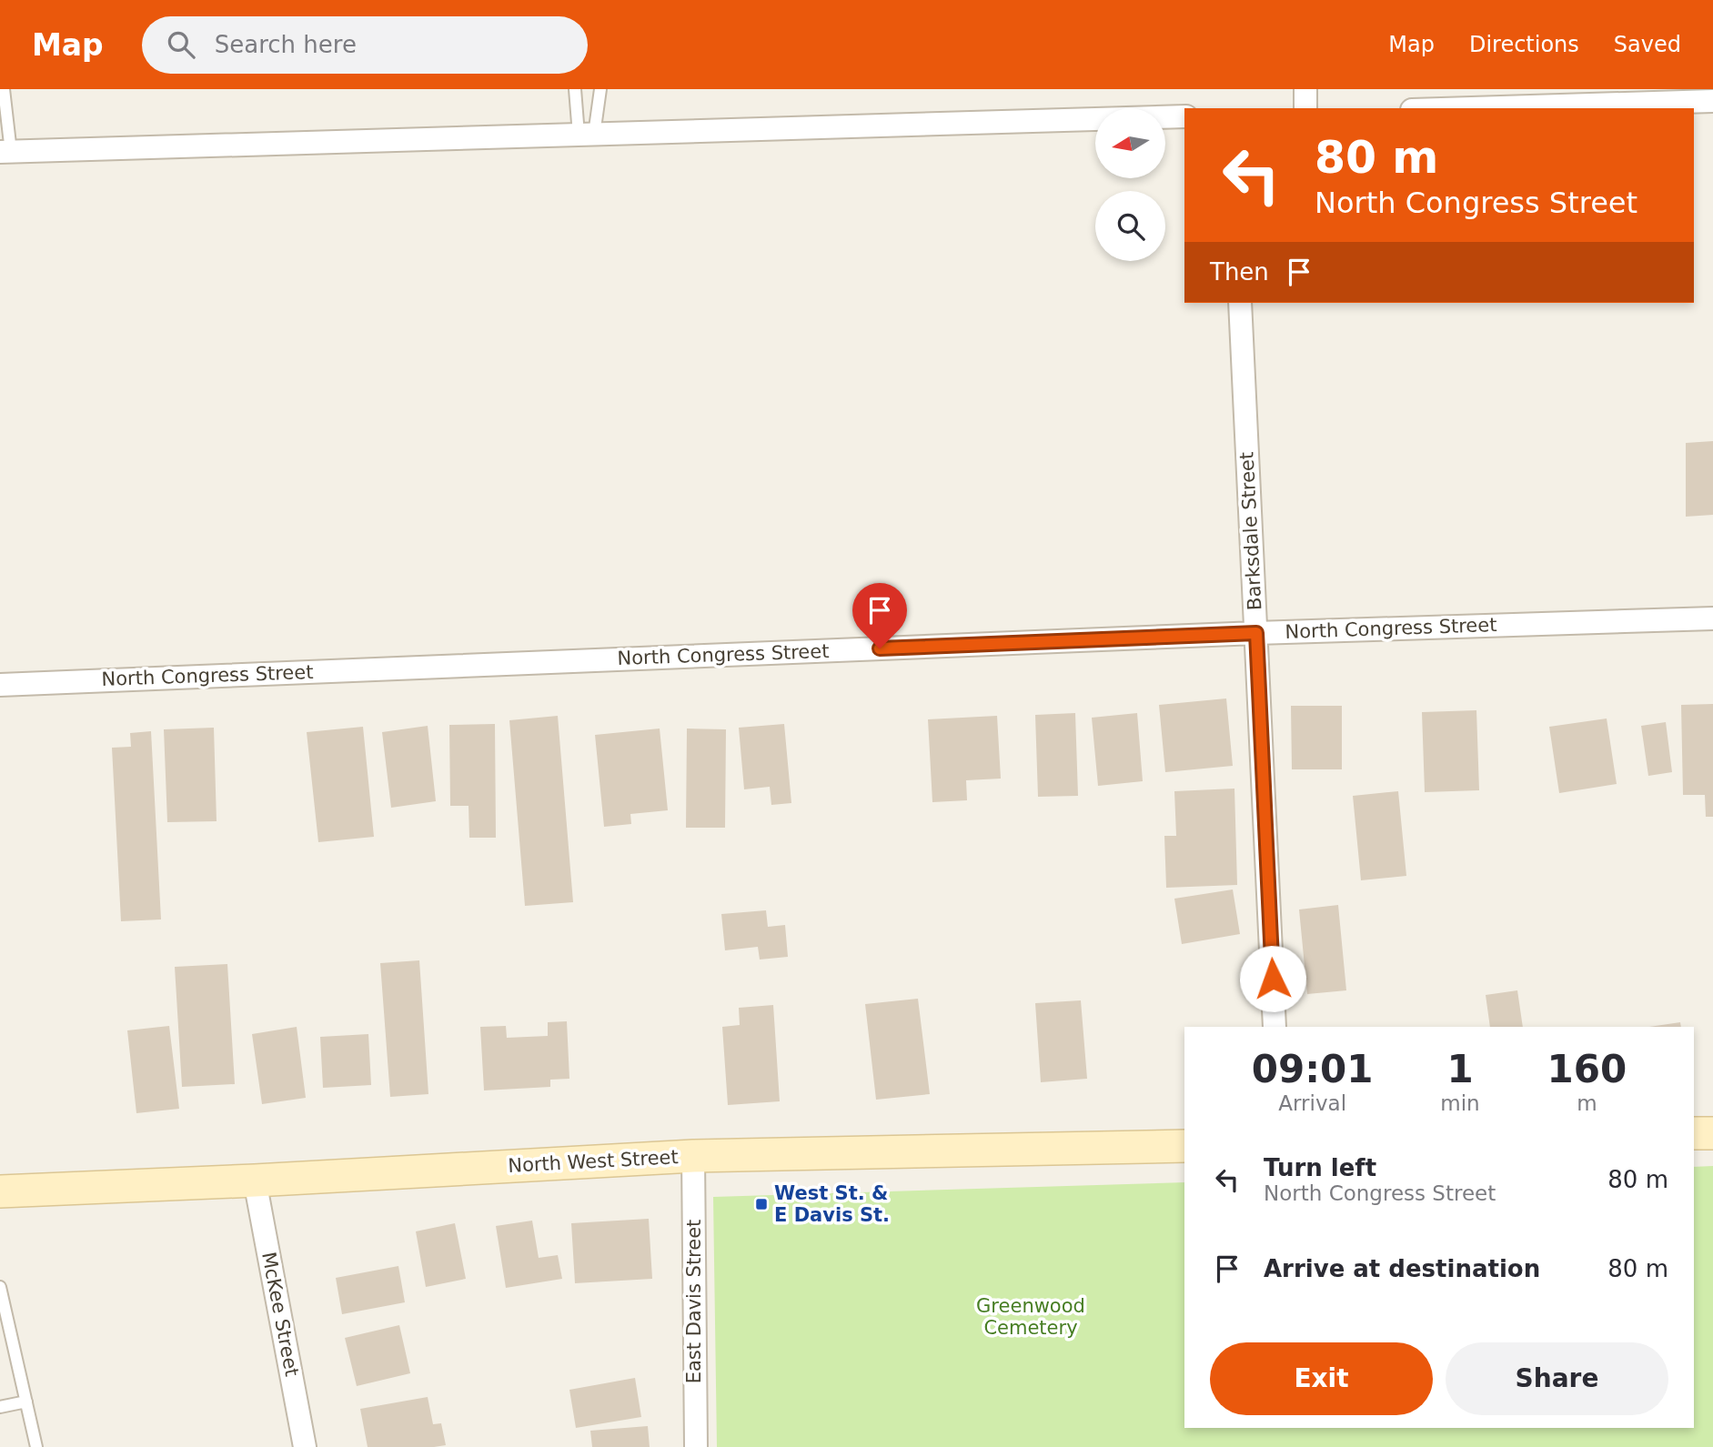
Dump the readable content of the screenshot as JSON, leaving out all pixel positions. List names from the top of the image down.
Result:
{
  "streets": {
    "street": [
      "Barksdale Street",
      "North Congress Street",
      "North West Street",
      "East Davis Street",
      "McKee Street"
    ]
  },
  "crossings": [
    ["Barksdale Street", "North Congress Street"],
    ["North West Street", "East Davis Street"],
    ["North West Street", "McKee Street"]
  ],
  "parks": ["Greenwood Cemetery"],
  "places": {
    "transit": ["West St. & E Davis St."]
  },
  "north": "left",
  "page": {
    "header": "Map",
    "search": "Search here",
    "nav": ["Map", "Directions", "Saved"],
    "turn": ["80 m", "North Congress Street"],
    "then": "Then",
    "eta": [
      "09:01",
      "Arrival",
      "1",
      "min",
      "160",
      "m"
    ],
    "list": [
      {
        "name": "Turn left",
        "note": "North Congress Street",
        "value": "80 m"
      },
      {
        "name": "Arrive at destination",
        "value": "80 m"
      }
    ],
    "buttons": ["Exit", "Share"]
  }
}
